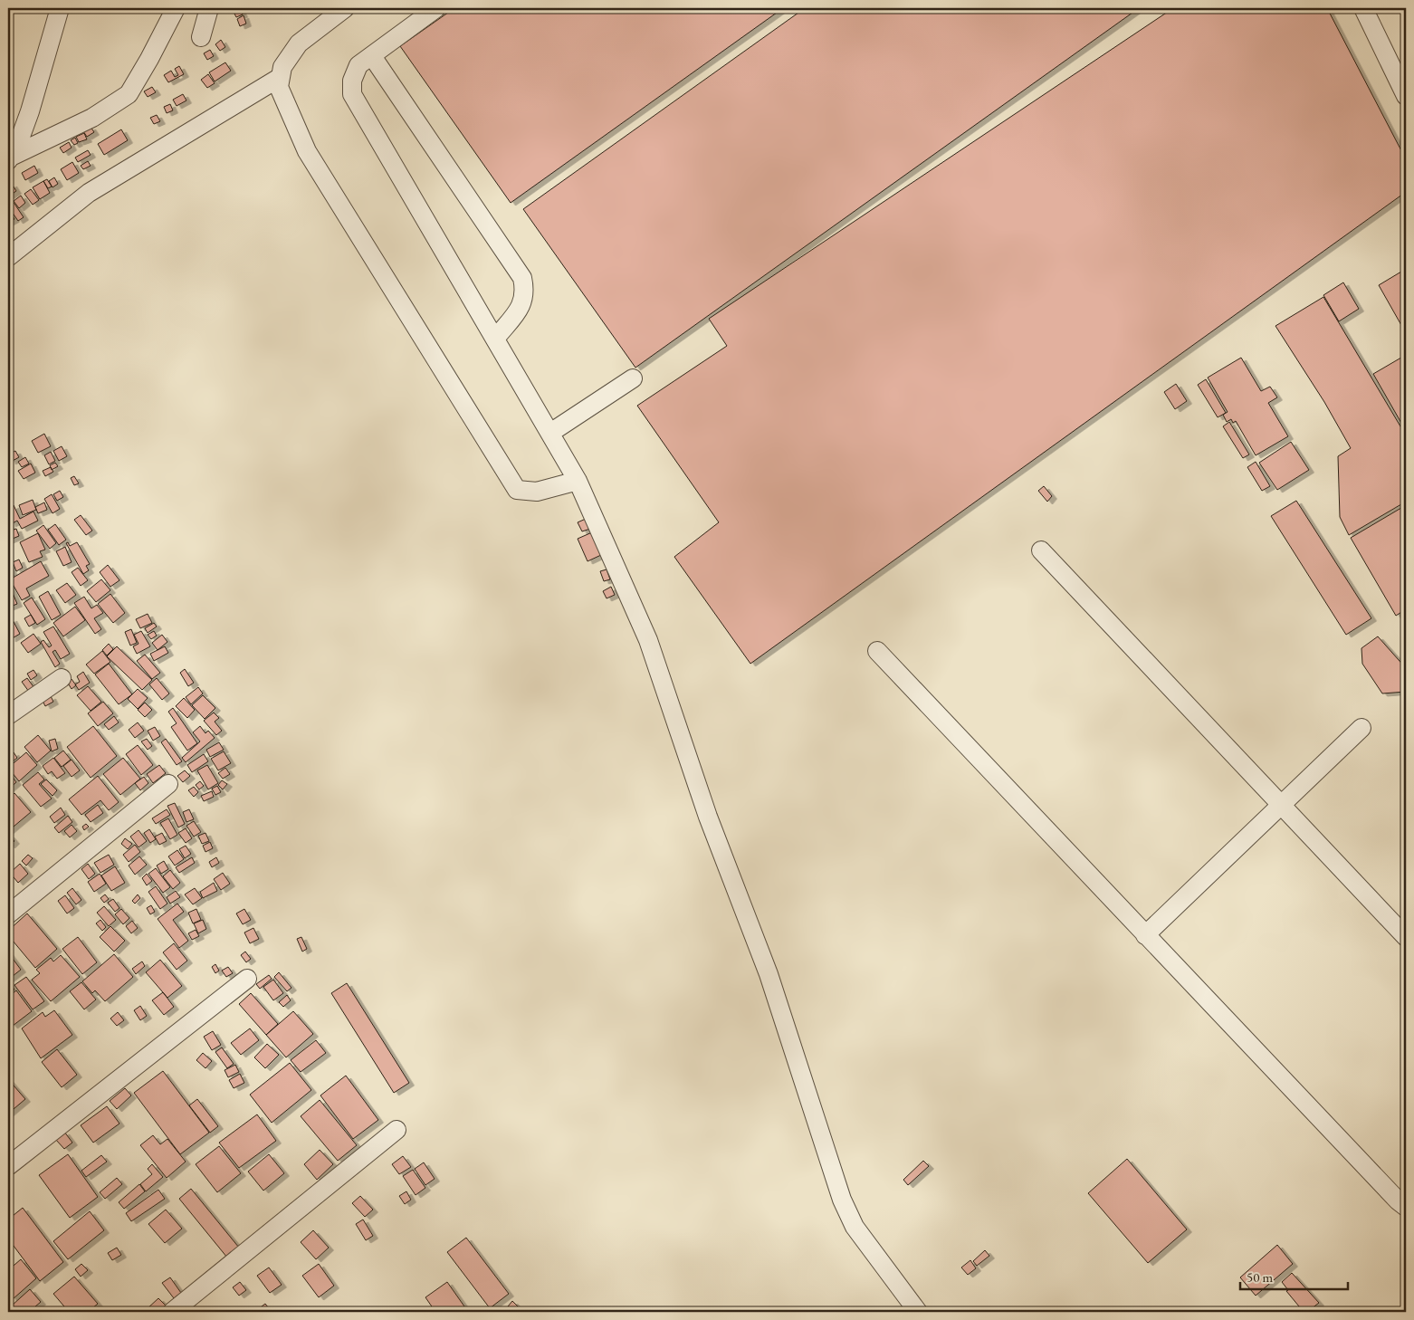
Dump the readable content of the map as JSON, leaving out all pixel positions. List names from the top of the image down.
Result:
{
  "scale_bar": "50 m"
}
